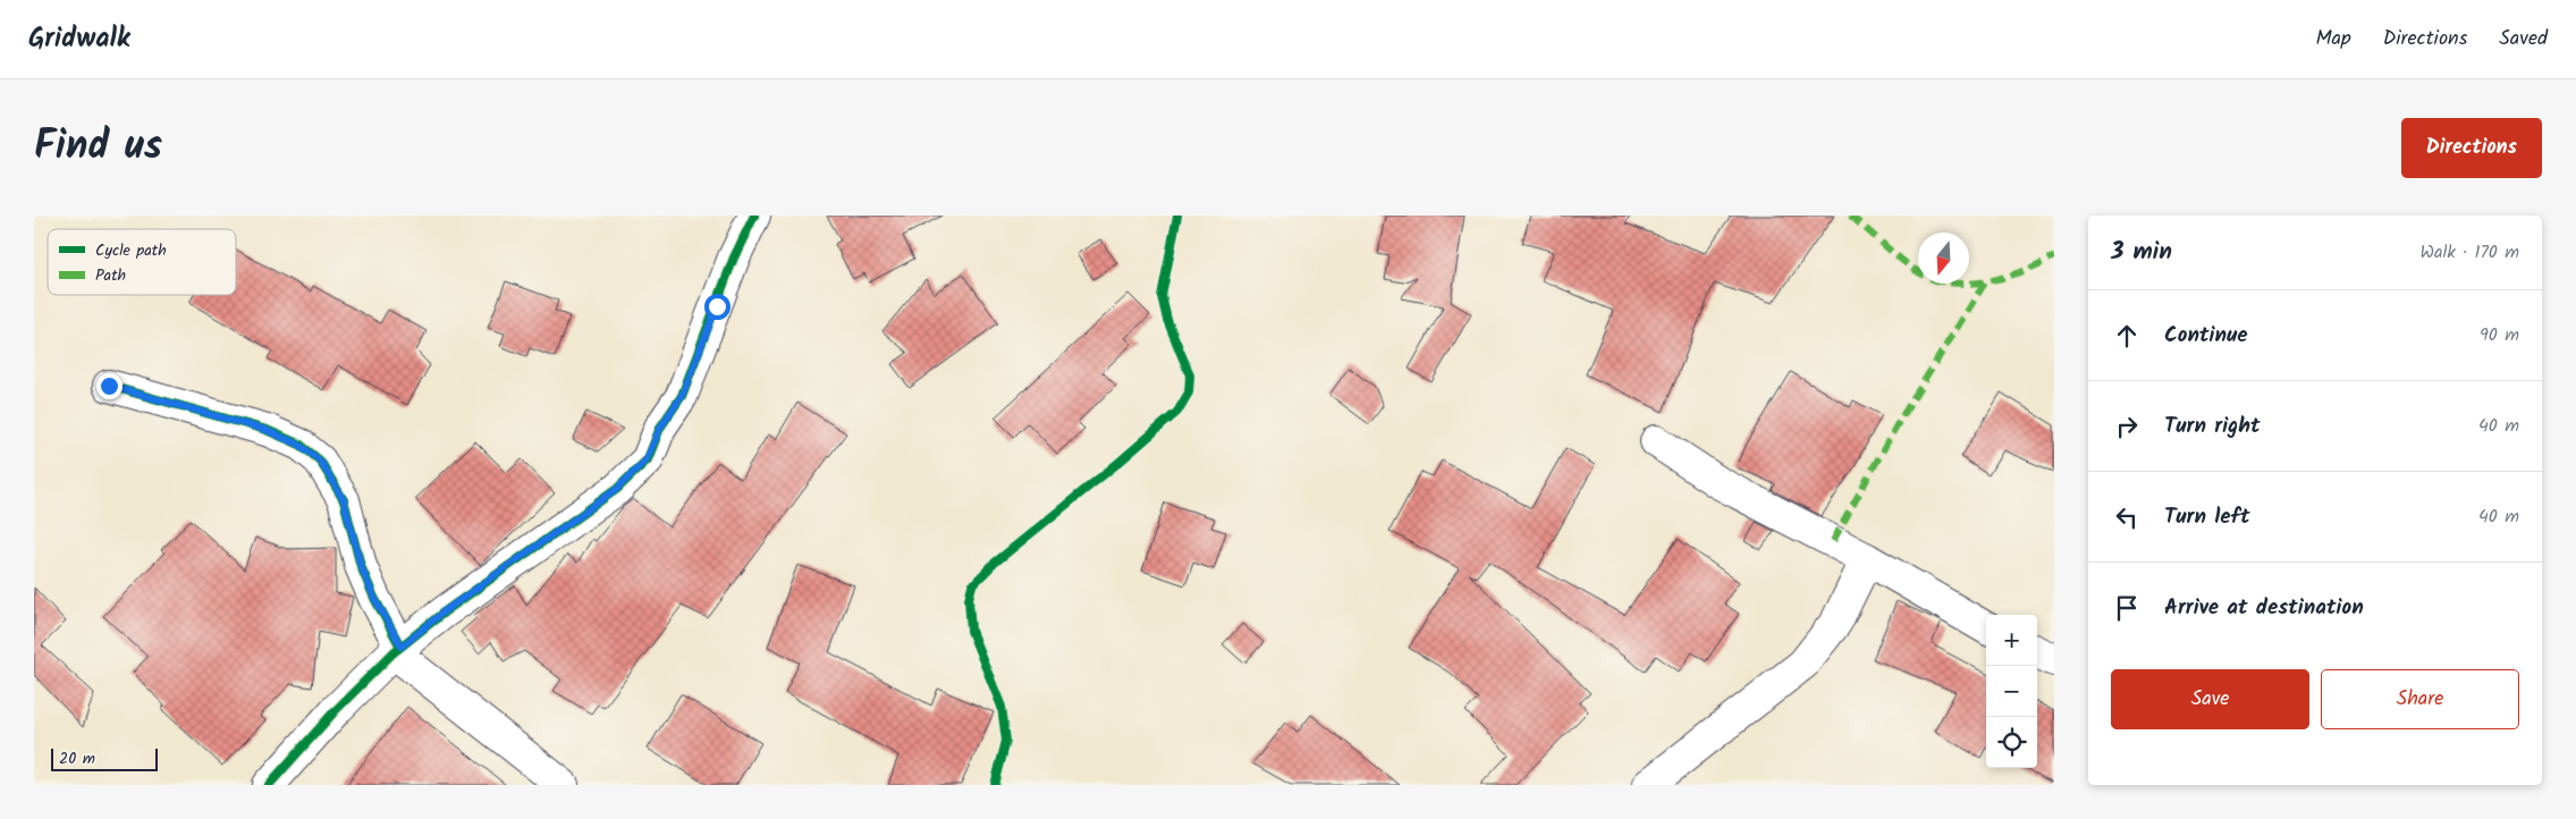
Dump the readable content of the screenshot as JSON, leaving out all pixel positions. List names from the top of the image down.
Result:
{
  "legend": ["Cycle path", "Path"],
  "scale_bar": "20 m",
  "north": "bottom",
  "page": {
    "header": "Gridwalk",
    "nav": ["Map", "Directions", "Saved"],
    "title": "Find us",
    "buttons": [
      "Directions",
      ["Save", "Share"]
    ],
    "heading": ["3 min", "Walk · 170 m"],
    "list": [
      ["Continue", "90 m"],
      ["Turn right", "40 m"],
      ["Turn left", "40 m"],
      "Arrive at destination"
    ],
    "map_buttons": ["+", "−"],
    "scale": "20 m"
  }
}
